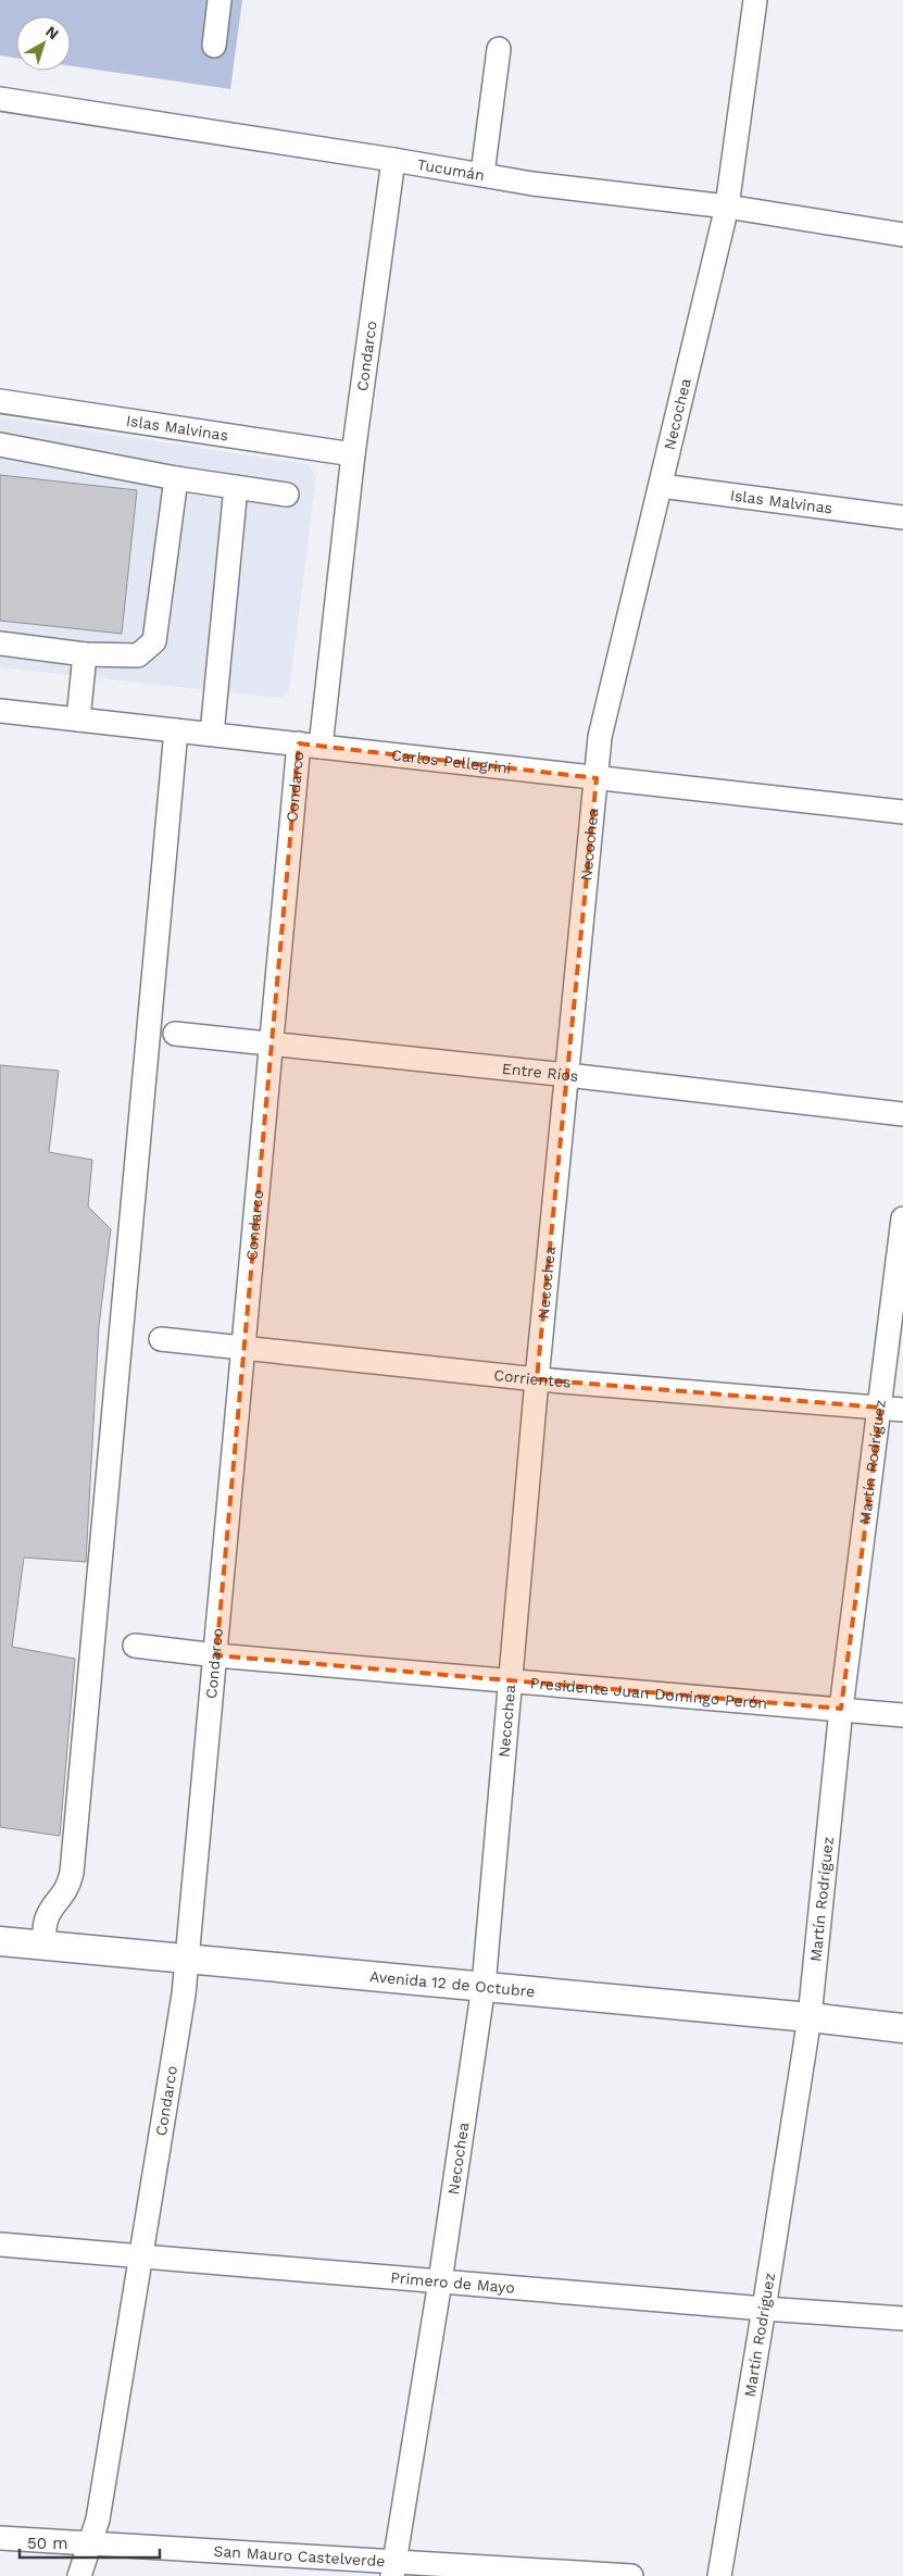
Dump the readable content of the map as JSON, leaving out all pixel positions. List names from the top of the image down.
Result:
{
  "streets": {
    "main road": ["Avenida 12 de Octubre"],
    "street": [
      "Tucumán",
      "Condarco",
      "Necochea",
      "Islas Malvinas",
      "Carlos Pellegrini",
      "Entre Ríos",
      "Corrientes",
      "Martín Rodríguez",
      "Presidente Juan Domingo Perón",
      "Primero de Mayo",
      "San Mauro Castelverde"
    ]
  },
  "crossings": [
    ["Tucumán", "Condarco"],
    ["Tucumán", "Necochea"],
    ["Condarco", "Islas Malvinas"],
    ["Condarco", "Carlos Pellegrini"],
    ["Condarco", "Entre Ríos"],
    ["Condarco", "Corrientes"],
    ["Condarco", "Presidente Juan Domingo Perón"],
    ["Condarco", "Avenida 12 de Octubre"],
    ["Condarco", "Primero de Mayo"],
    ["Condarco", "San Mauro Castelverde"],
    ["Necochea", "Islas Malvinas"],
    ["Necochea", "Carlos Pellegrini"],
    ["Necochea", "Entre Ríos"],
    ["Necochea", "Corrientes"],
    ["Necochea", "Presidente Juan Domingo Perón"],
    ["Necochea", "Avenida 12 de Octubre"],
    ["Necochea", "Primero de Mayo"],
    ["Necochea", "San Mauro Castelverde"],
    ["Corrientes", "Martín Rodríguez"],
    ["Martín Rodríguez", "Presidente Juan Domingo Perón"],
    ["Martín Rodríguez", "Avenida 12 de Octubre"],
    ["Martín Rodríguez", "Primero de Mayo"]
  ],
  "scale_bar": "50 m",
  "north": "top right"
}
